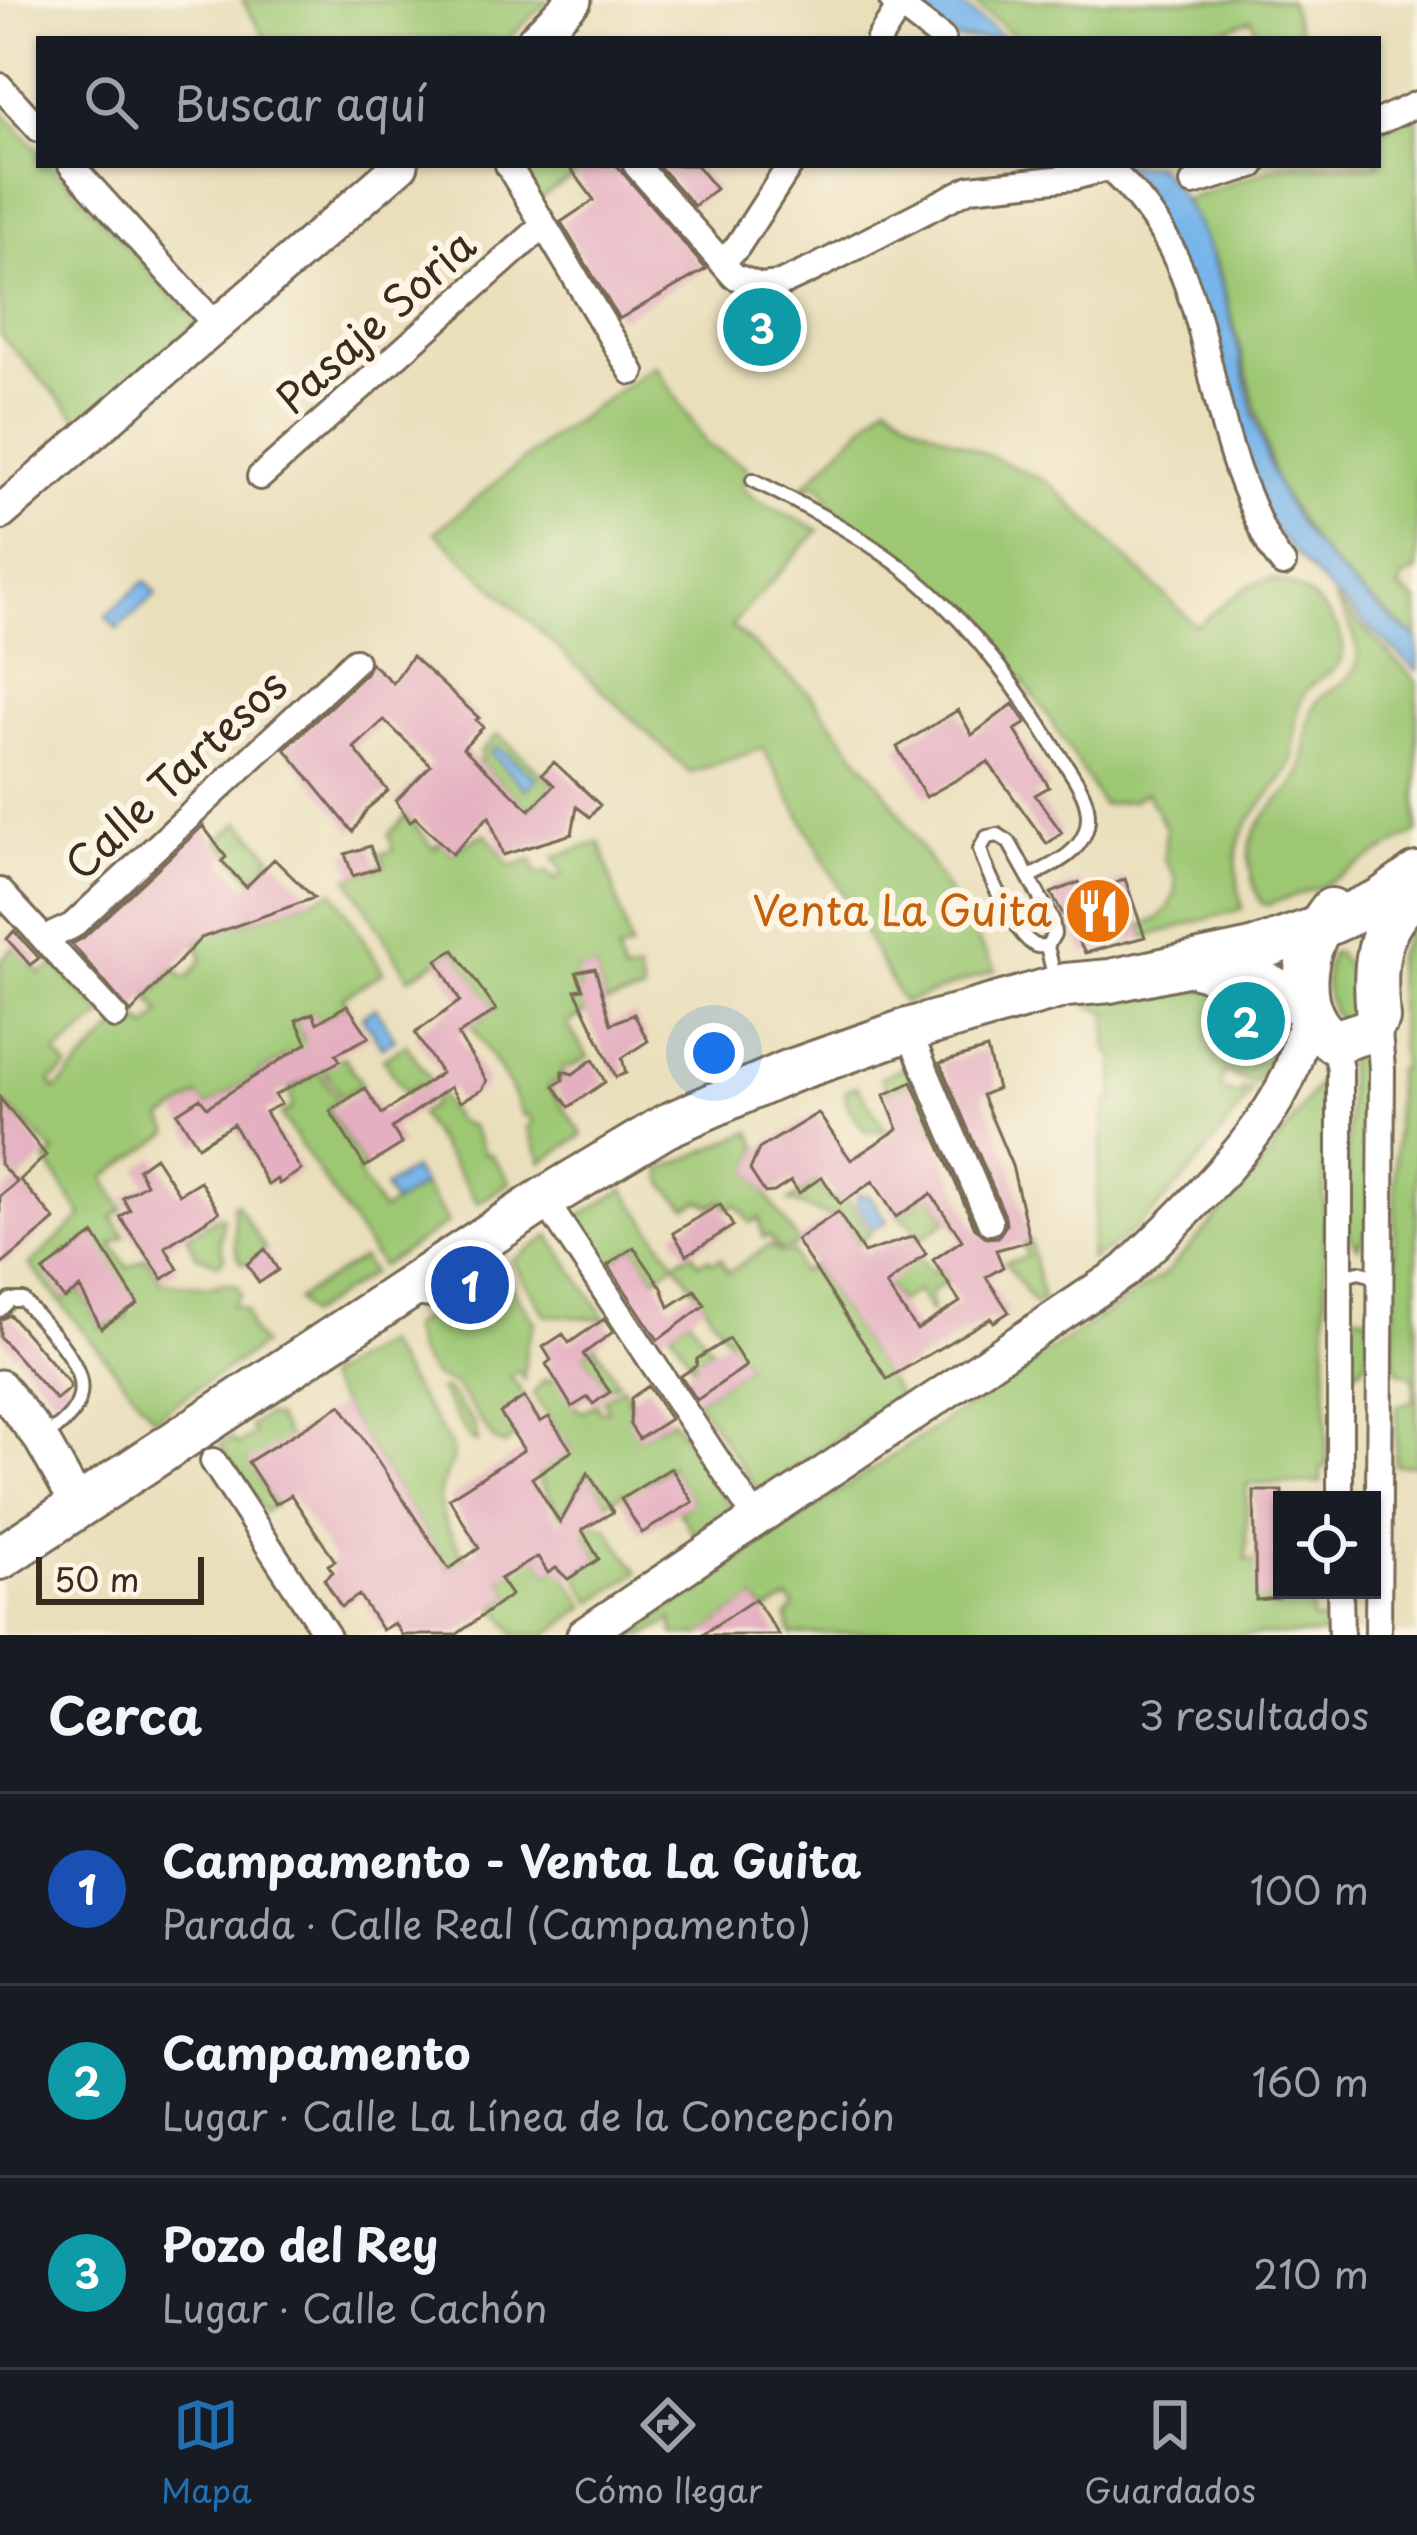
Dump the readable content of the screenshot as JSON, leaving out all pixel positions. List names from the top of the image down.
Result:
{
  "streets": {
    "street": ["Pasaje Soria", "Calle Tartesos"]
  },
  "places": {
    "restaurant": ["Venta La Guita"]
  },
  "scale_bar": "50 m",
  "page": {
    "search": "Buscar aquí",
    "pins": ["3", "2", "1"],
    "scale": "50 m",
    "heading": ["Cerca", "3 resultados"],
    "list": [
      {
        "mark": "1",
        "name": "Campamento - Venta La Guita",
        "note": "Parada · Calle Real (Campamento)",
        "value": "100 m"
      },
      {
        "mark": "2",
        "name": "Campamento",
        "note": "Lugar · Calle La Línea de la Concepción",
        "value": "160 m"
      },
      {
        "mark": "3",
        "name": "Pozo del Rey",
        "note": "Lugar · Calle Cachón",
        "value": "210 m"
      }
    ],
    "nav": ["Mapa", "Cómo llegar", "Guardados"]
  }
}
